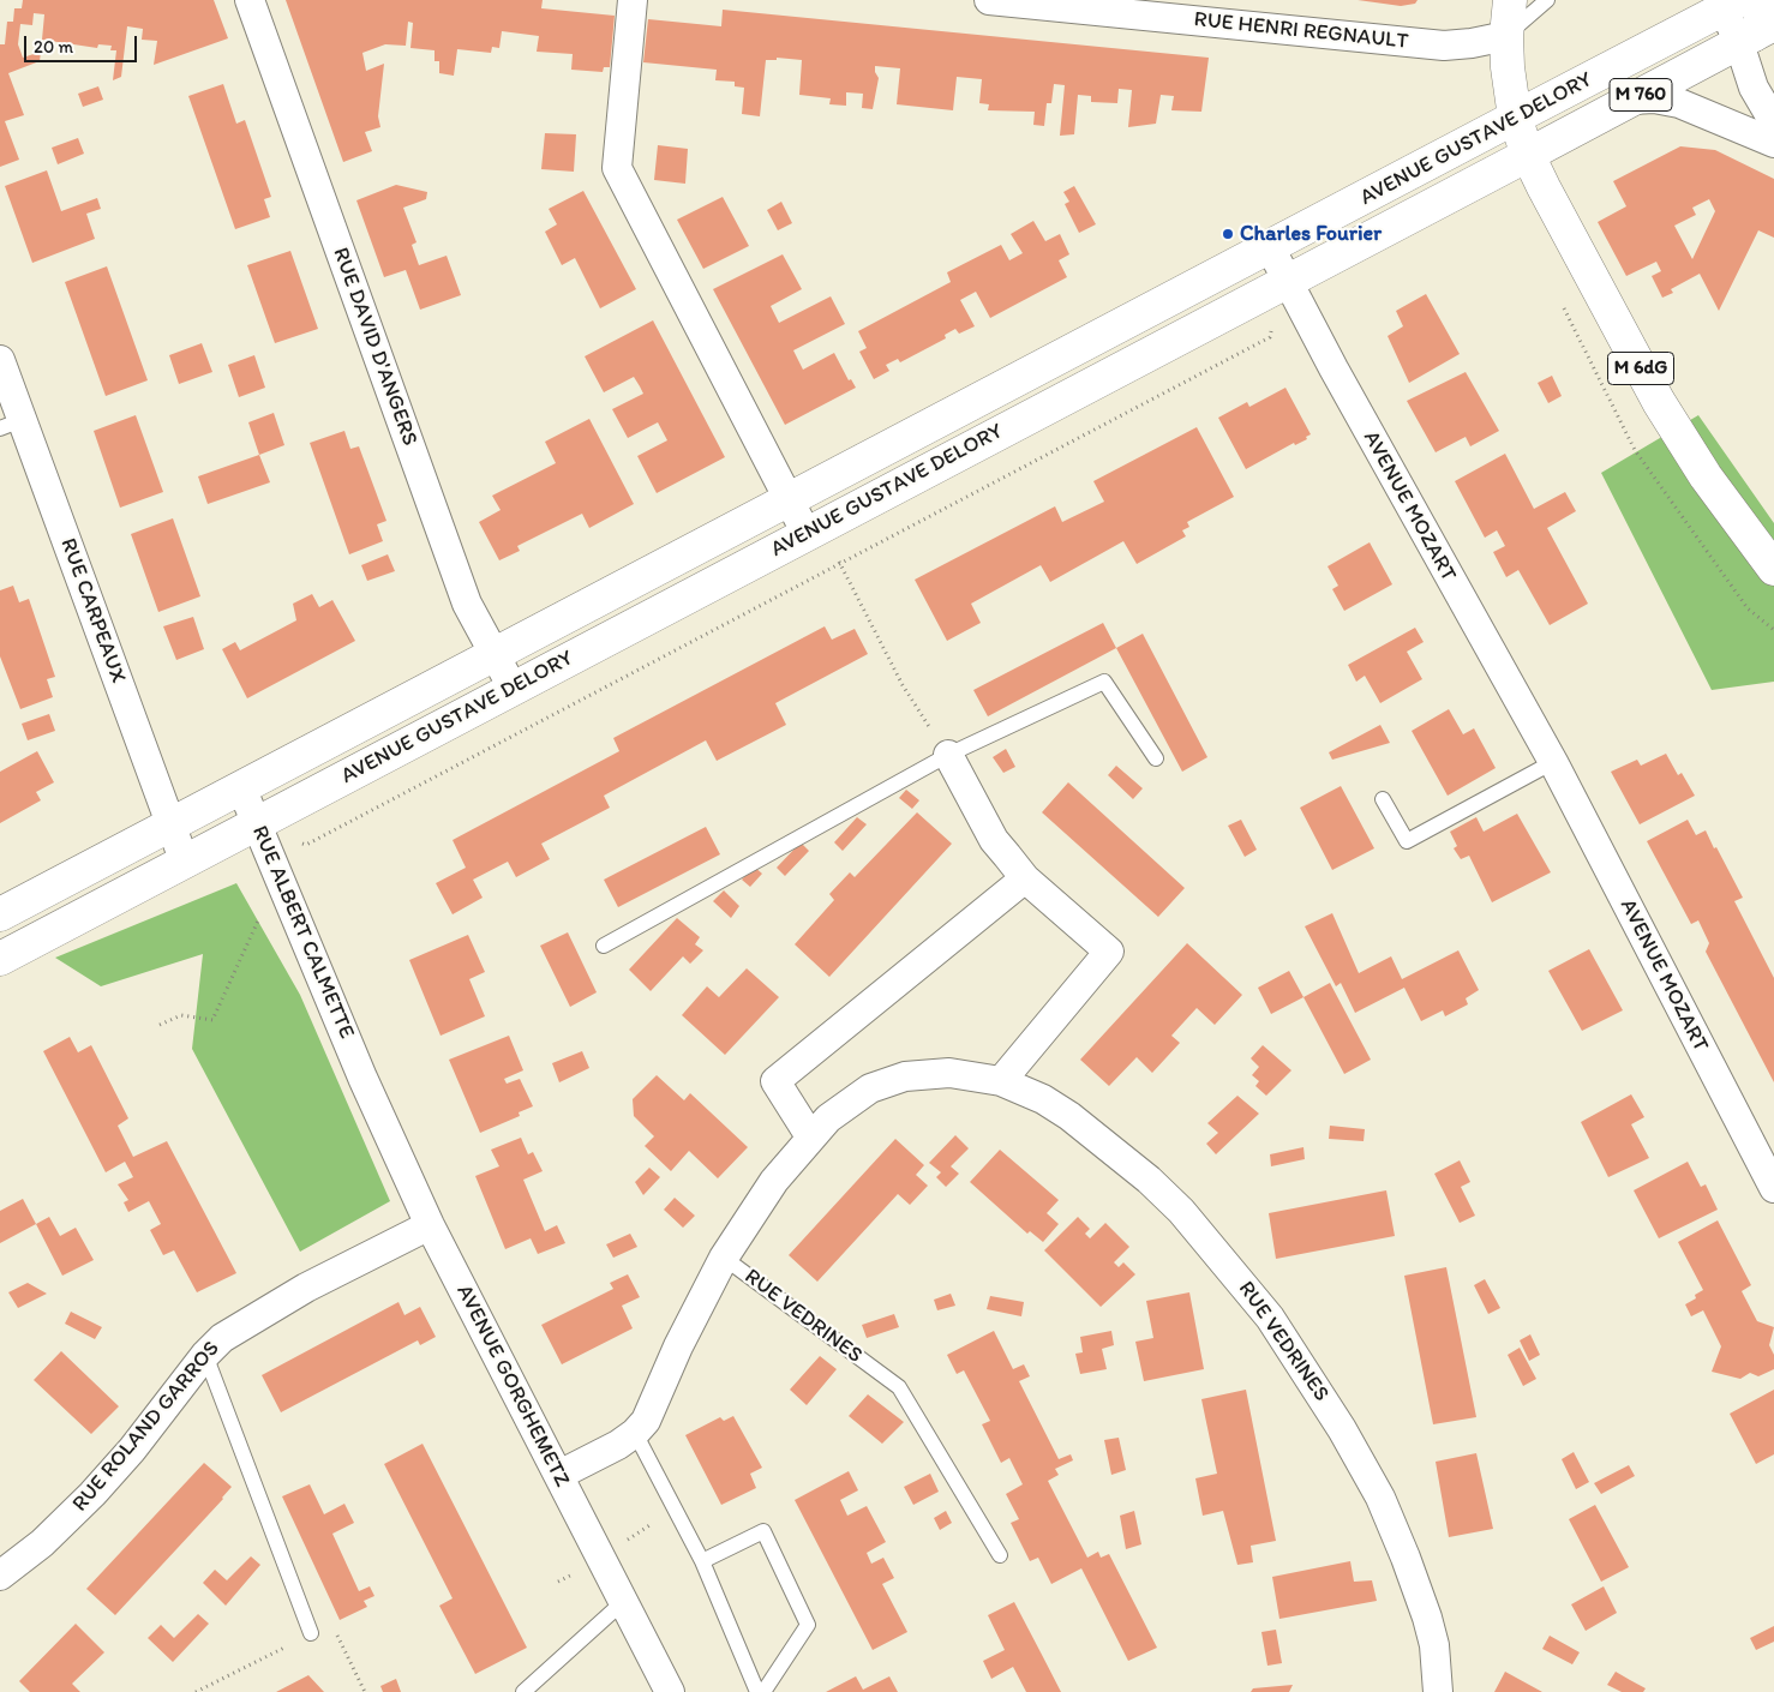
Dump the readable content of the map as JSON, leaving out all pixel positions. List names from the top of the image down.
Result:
{
  "streets": {
    "main road": ["M 760", "AVENUE GUSTAVE DELORY", "M 6dG"],
    "street": [
      "RUE HENRI REGNAULT",
      "RUE DAVID D'ANGERS",
      "AVENUE MOZART",
      "RUE CARPEAUX",
      "RUE ALBERT CALMETTE",
      "RUE VEDRINES",
      "AVENUE GORGHEMETZ",
      "RUE ROLAND GARROS"
    ]
  },
  "crossings": [
    ["AVENUE GUSTAVE DELORY", "RUE DAVID D'ANGERS"],
    ["AVENUE GUSTAVE DELORY", "M 6dG"],
    ["AVENUE GUSTAVE DELORY", "AVENUE MOZART"],
    ["AVENUE GUSTAVE DELORY", "RUE CARPEAUX"],
    ["AVENUE GUSTAVE DELORY", "RUE ALBERT CALMETTE"],
    ["RUE ALBERT CALMETTE", "AVENUE GORGHEMETZ"],
    ["RUE VEDRINES", "AVENUE GORGHEMETZ"],
    ["AVENUE GORGHEMETZ", "RUE ROLAND GARROS"]
  ],
  "places": ["Charles Fourier"],
  "scale_bar": "20 m"
}
